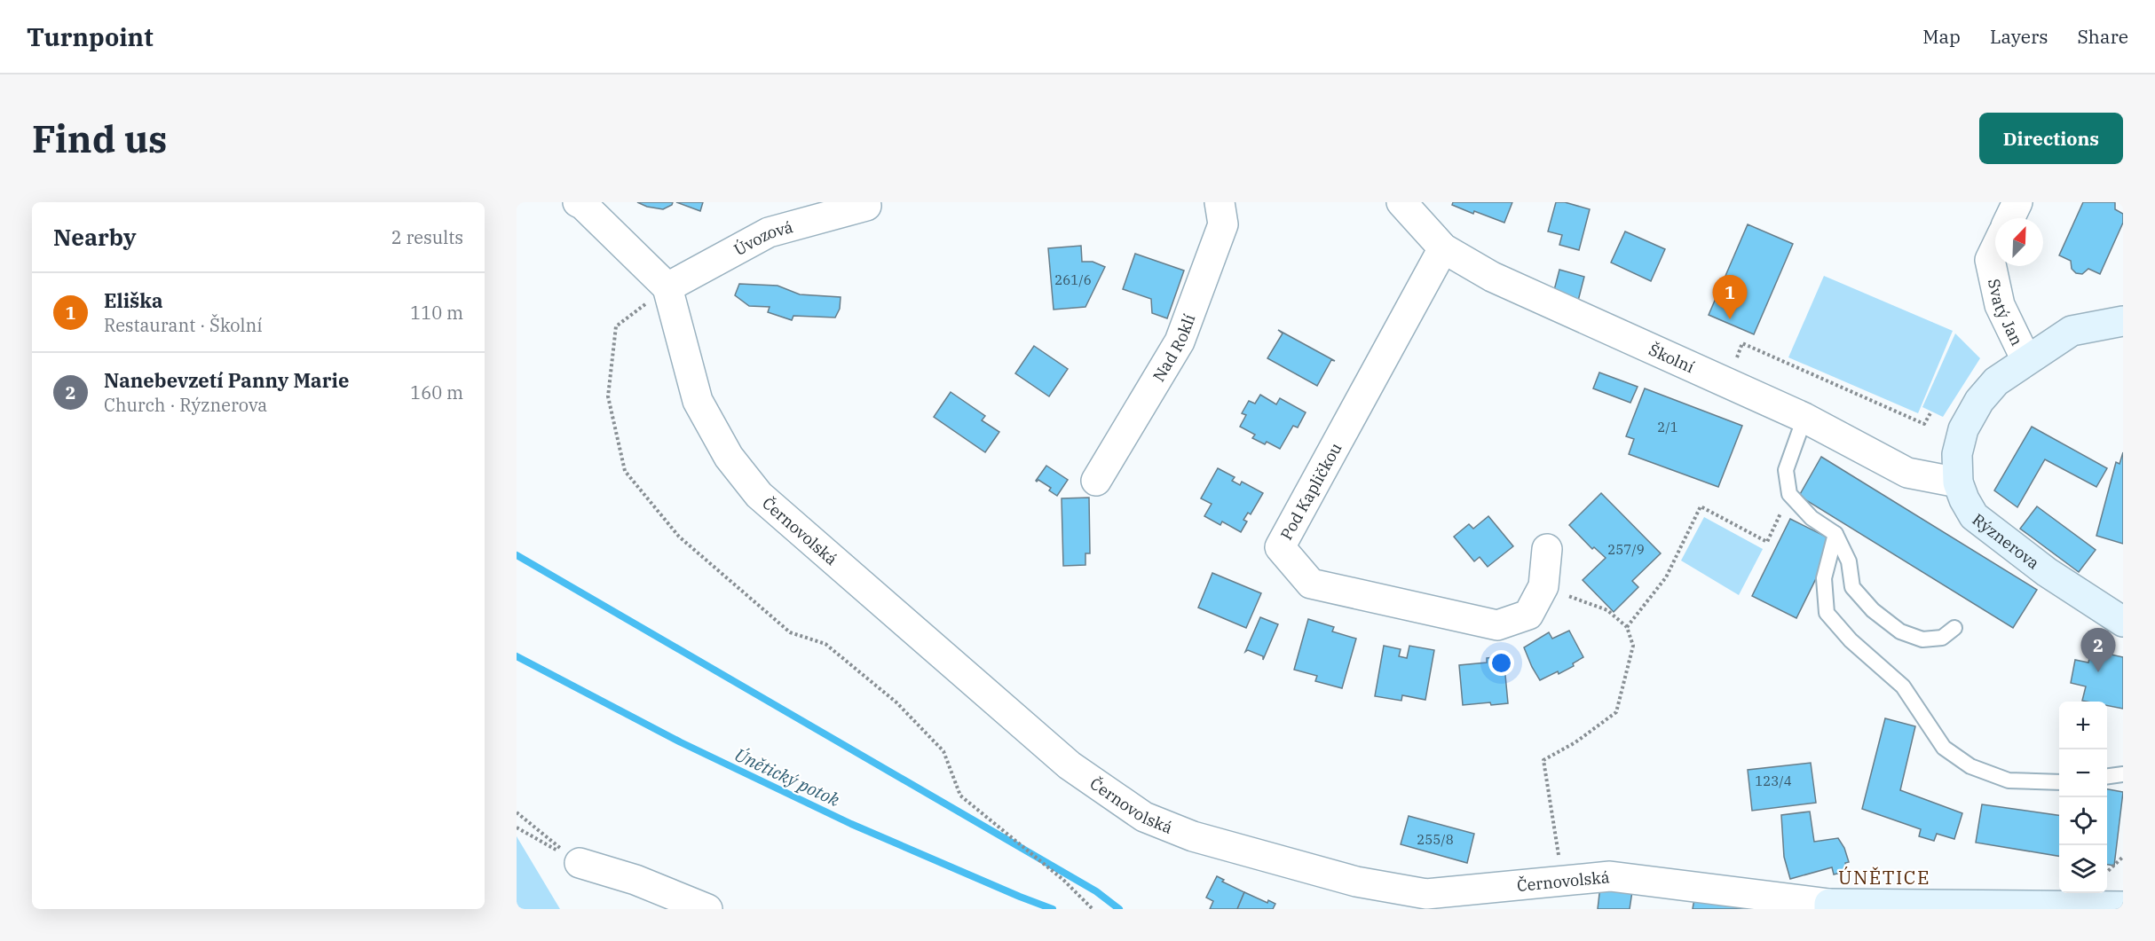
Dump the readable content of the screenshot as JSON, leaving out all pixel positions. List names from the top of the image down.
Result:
{
  "streets": {
    "street": [
      "Úvozová",
      "Svatý Jan",
      "Nad Roklí",
      "Školní",
      "Pod Kapličkou",
      "Černovolská",
      "Rýznerova"
    ]
  },
  "crossings": [
    ["Úvozová", "Černovolská"],
    ["Svatý Jan", "Rýznerova"],
    ["Školní", "Pod Kapličkou"],
    ["Školní", "Rýznerova"]
  ],
  "districts": ["ÚNĚTICE"],
  "water": ["Únětický potok"],
  "house_numbers": [
    "261/6",
    "2/1",
    "257/9",
    "123/4",
    "255/8"
  ],
  "north": "top right",
  "page": {
    "header": "Turnpoint",
    "nav": ["Map", "Layers", "Share"],
    "buttons": "Directions",
    "title": "Find us",
    "heading": ["Nearby", "2 results"],
    "list": [
      {
        "mark": "1",
        "name": "Eliška",
        "note": "Restaurant · Školní",
        "value": "110 m"
      },
      {
        "mark": "2",
        "name": "Nanebevzetí Panny Marie",
        "note": "Church · Rýznerova",
        "value": "160 m"
      }
    ],
    "pins": ["1", "2"],
    "map_buttons": ["+", "−"]
  }
}
